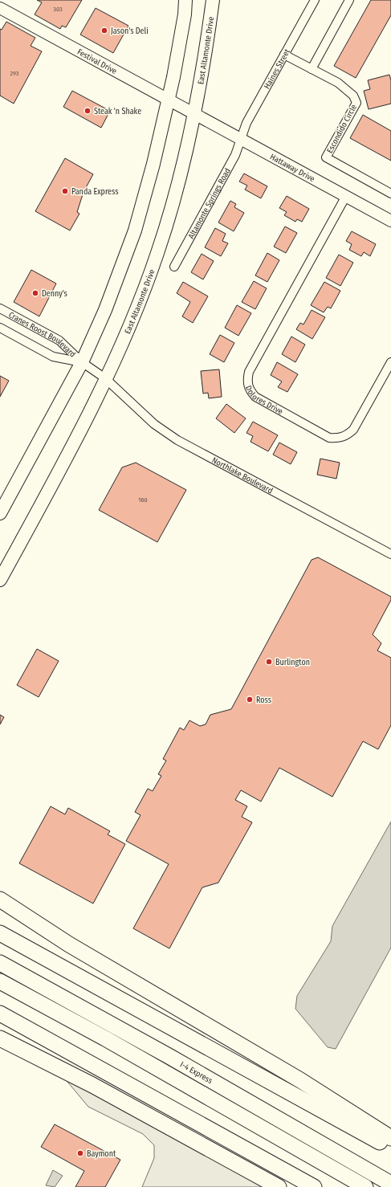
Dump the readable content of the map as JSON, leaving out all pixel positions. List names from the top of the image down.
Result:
{
  "streets": {
    "highway": ["I-4 Express"],
    "main road": ["East Altamonte Drive"],
    "street": [
      "Festival Drive",
      "Haines Street",
      "Escondido Circle",
      "Hattaway Drive",
      "Altamonte Springs Road",
      "Cranes Roost Boulevard",
      "Dolores Drive",
      "Northlake Boulevard"
    ]
  },
  "crossings": [
    ["East Altamonte Drive", "Festival Drive"],
    ["East Altamonte Drive", "Hattaway Drive"],
    ["East Altamonte Drive", "Cranes Roost Boulevard"],
    ["East Altamonte Drive", "Northlake Boulevard"],
    ["Festival Drive", "Hattaway Drive"],
    ["Haines Street", "Escondido Circle"],
    ["Haines Street", "Hattaway Drive"],
    ["Haines Street", "Altamonte Springs Road"],
    ["Hattaway Drive", "Altamonte Springs Road"],
    ["Hattaway Drive", "Dolores Drive"],
    ["Cranes Roost Boulevard", "Northlake Boulevard"]
  ],
  "places": [
    "Jason's Deli",
    "Steak 'n Shake",
    "Panda Express",
    "Denny's",
    "Burlington",
    "Ross",
    "Baymont"
  ],
  "house_numbers": ["303", "293", "160"]
}
